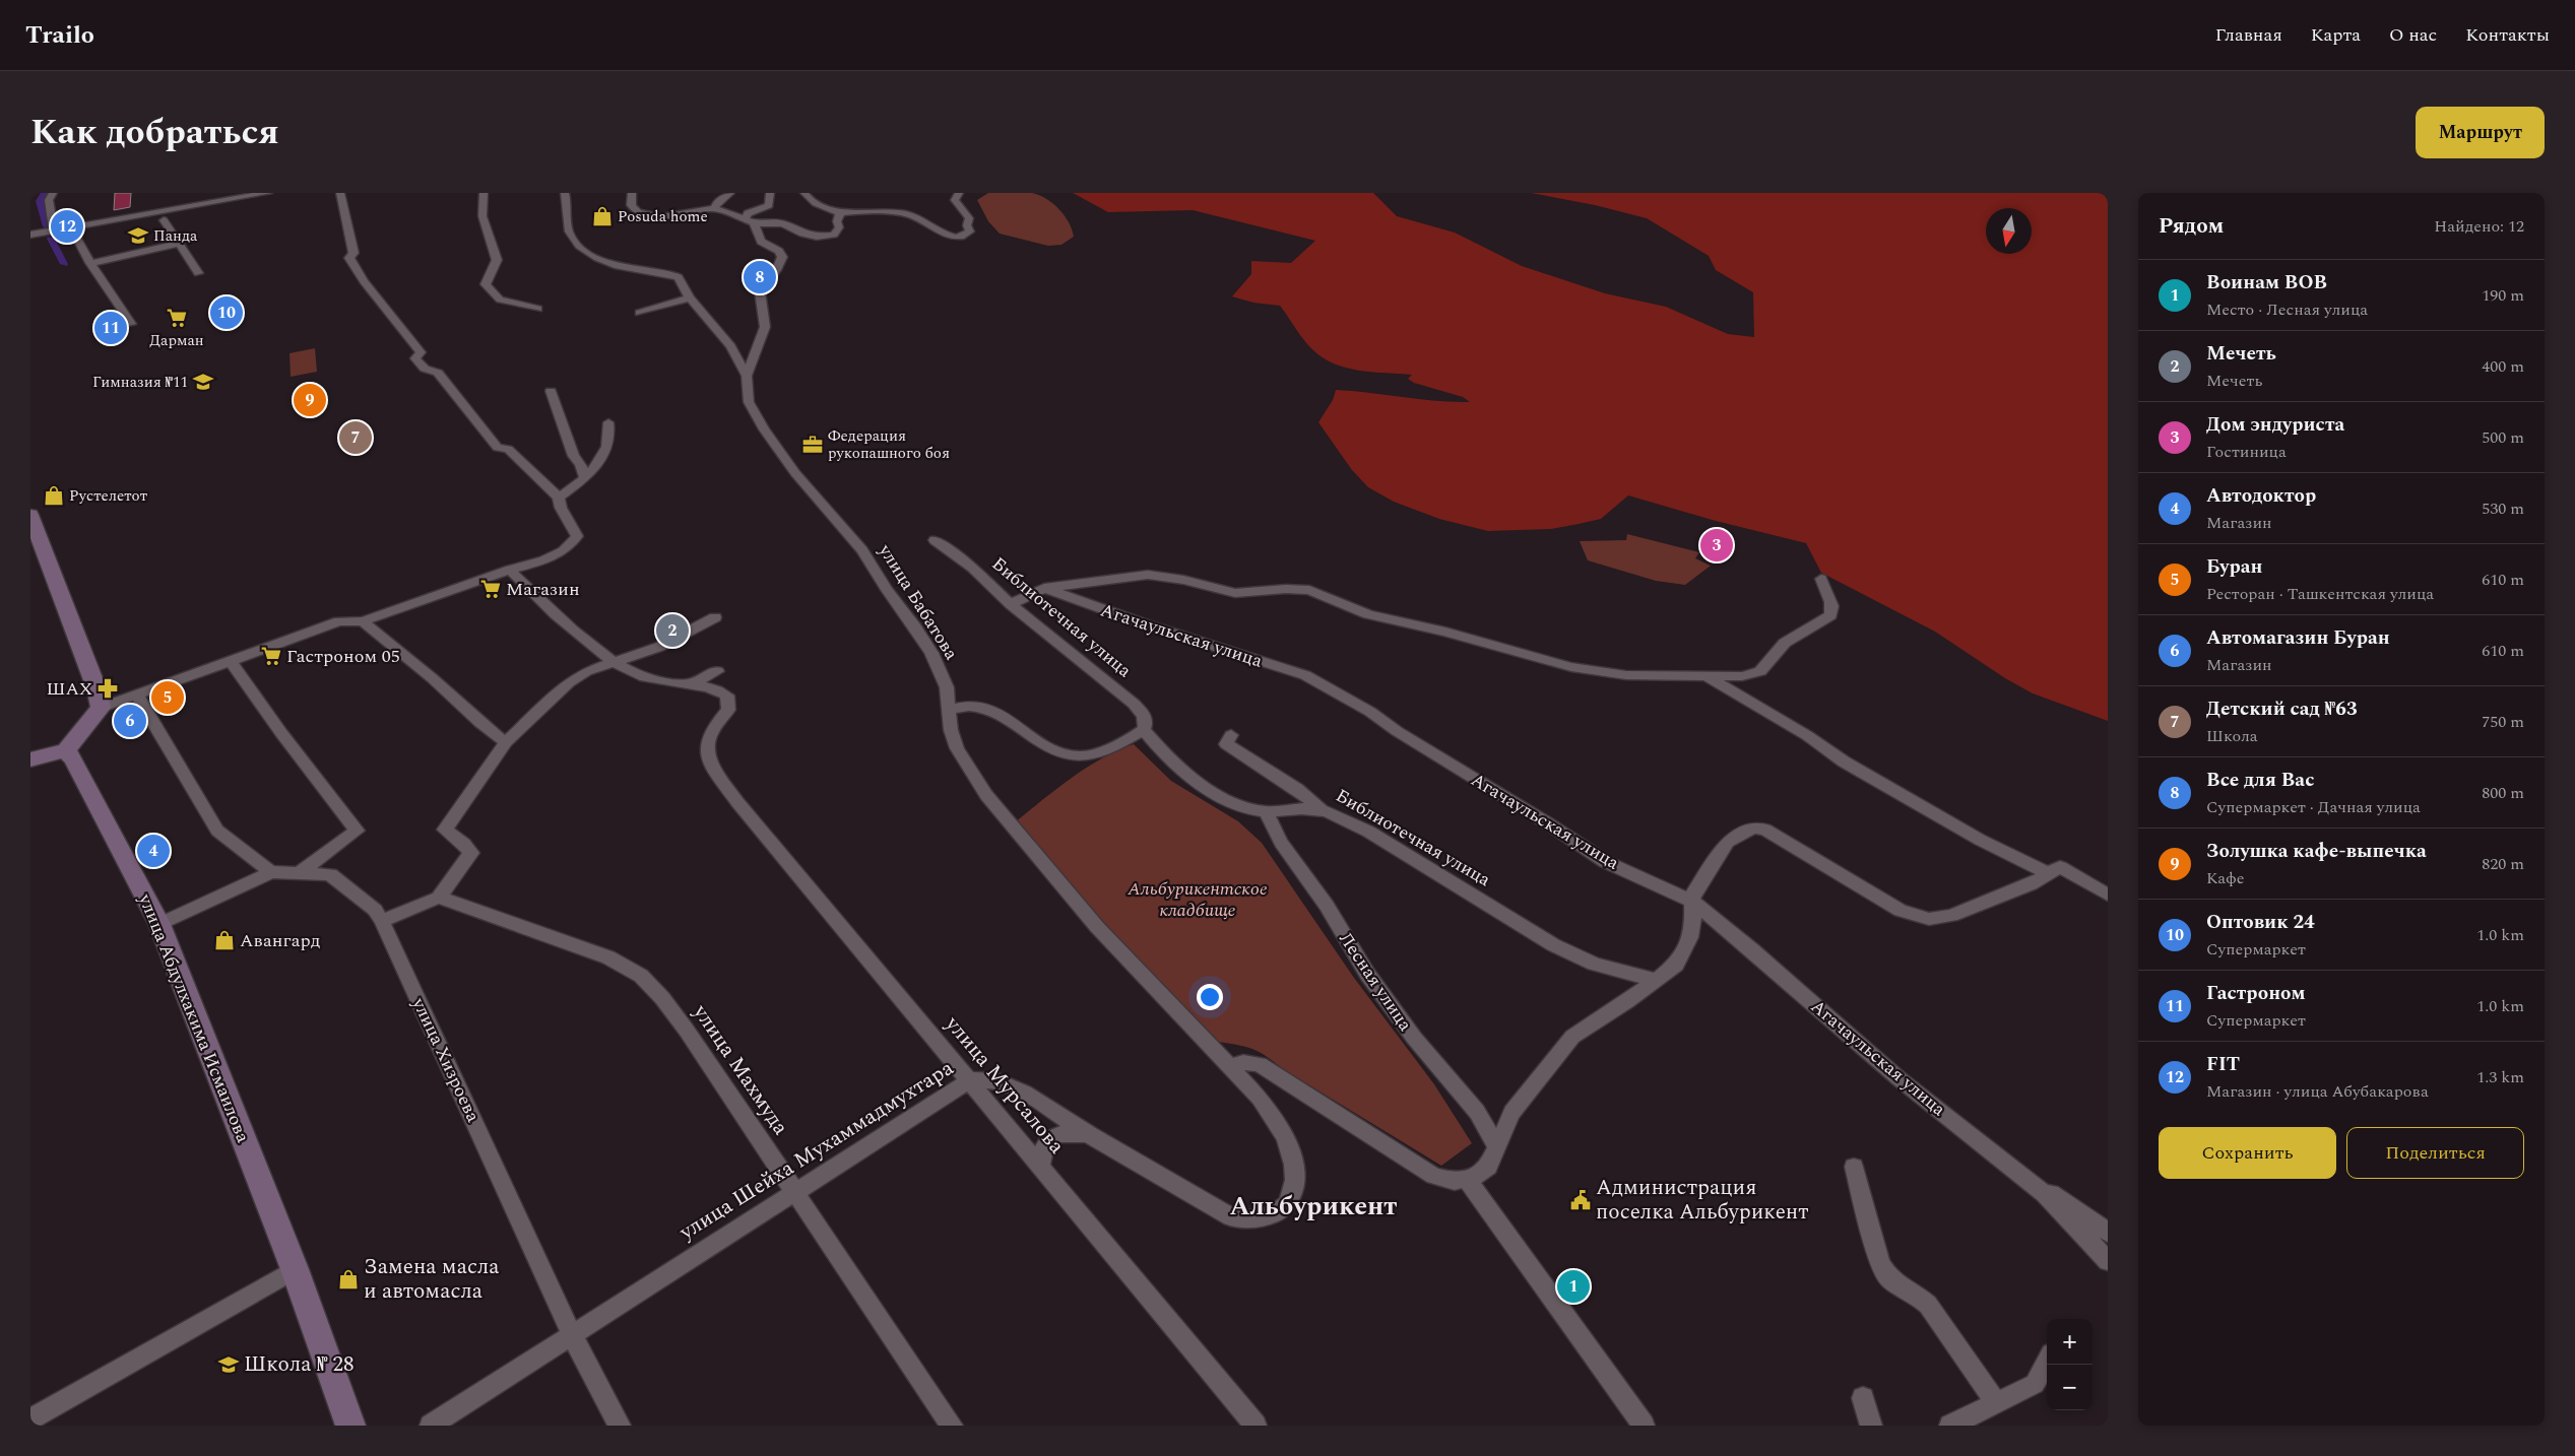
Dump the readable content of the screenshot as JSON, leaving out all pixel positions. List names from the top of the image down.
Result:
{
  "streets": {
    "main road": ["улица Абдулхакима Исмаилова"],
    "street": [
      "улица Бабатова",
      "Библиотечная улица",
      "Агачаульская улица",
      "Лесная улица",
      "улица Хизроева",
      "улица Махмуда",
      "улица Мурсалова",
      "улица Шейха Мухаммадмухтара"
    ]
  },
  "crossings": [
    ["улица Бабатова", "улица Шейха Мухаммадмухтара"],
    ["Библиотечная улица", "Агачаульская улица"],
    ["Библиотечная улица", "Лесная улица"],
    ["улица Абдулхакима Исмаилова", "улица Хизроева"],
    ["улица Хизроева", "улица Шейха Мухаммадмухтара"],
    ["улица Махмуда", "улица Шейха Мухаммадмухтара"],
    ["улица Мурсалова", "улица Шейха Мухаммадмухтара"]
  ],
  "districts": ["Альбурикент"],
  "parks": ["Альбурикентское кладбище"],
  "places": {
    "shop": [
      "Posuda home",
      "Рустелетот",
      "Авангард",
      "Замена масла и автомасла"
    ],
    "school or university": ["Панда", "Гимназия №11", "Школа № 28"],
    "supermarket": ["Дарман", "Магазин", "Гастроном 05"],
    "office": ["Федерация рукопашного боя"],
    "pharmacy": ["ШАХ"],
    "public building": ["Администрация поселка Альбурикент"]
  },
  "north": "bottom",
  "page": {
    "header": "Trailo",
    "nav": [
      "Главная",
      "Карта",
      "О нас",
      "Контакты"
    ],
    "title": "Как добраться",
    "buttons": [
      "Маршрут",
      ["Сохранить", "Поделиться"]
    ],
    "heading": ["Рядом", "Найдено: 12"],
    "pins": [
      "12",
      "8",
      "10",
      "11",
      "9",
      "7",
      "3",
      "2",
      "5",
      "6",
      "4",
      "1"
    ],
    "list": [
      {
        "mark": "1",
        "name": "Воинам ВОВ",
        "note": "Место · Лесная улица",
        "value": "190 m"
      },
      {
        "mark": "2",
        "name": "Мечеть",
        "note": "Мечеть",
        "value": "400 m"
      },
      {
        "mark": "3",
        "name": "Дом эндуриста",
        "note": "Гостиница",
        "value": "500 m"
      },
      {
        "mark": "4",
        "name": "Автодоктор",
        "note": "Магазин",
        "value": "530 m"
      },
      {
        "mark": "5",
        "name": "Буран",
        "note": "Ресторан · Ташкентская улица",
        "value": "610 m"
      },
      {
        "mark": "6",
        "name": "Автомагазин Буран",
        "note": "Магазин",
        "value": "610 m"
      },
      {
        "mark": "7",
        "name": "Детский сад №63",
        "note": "Школа",
        "value": "750 m"
      },
      {
        "mark": "8",
        "name": "Все для Вас",
        "note": "Супермаркет · Дачная улица",
        "value": "800 m"
      },
      {
        "mark": "9",
        "name": "Золушка кафе-выпечка",
        "note": "Кафе",
        "value": "820 m"
      },
      {
        "mark": "10",
        "name": "Оптовик 24",
        "note": "Супермаркет",
        "value": "1.0 km"
      },
      {
        "mark": "11",
        "name": "Гастроном",
        "note": "Супермаркет",
        "value": "1.0 km"
      },
      {
        "mark": "12",
        "name": "FIT",
        "note": "Магазин · улица Абубакарова",
        "value": "1.3 km"
      }
    ],
    "map_buttons": ["+", "−"]
  }
}
